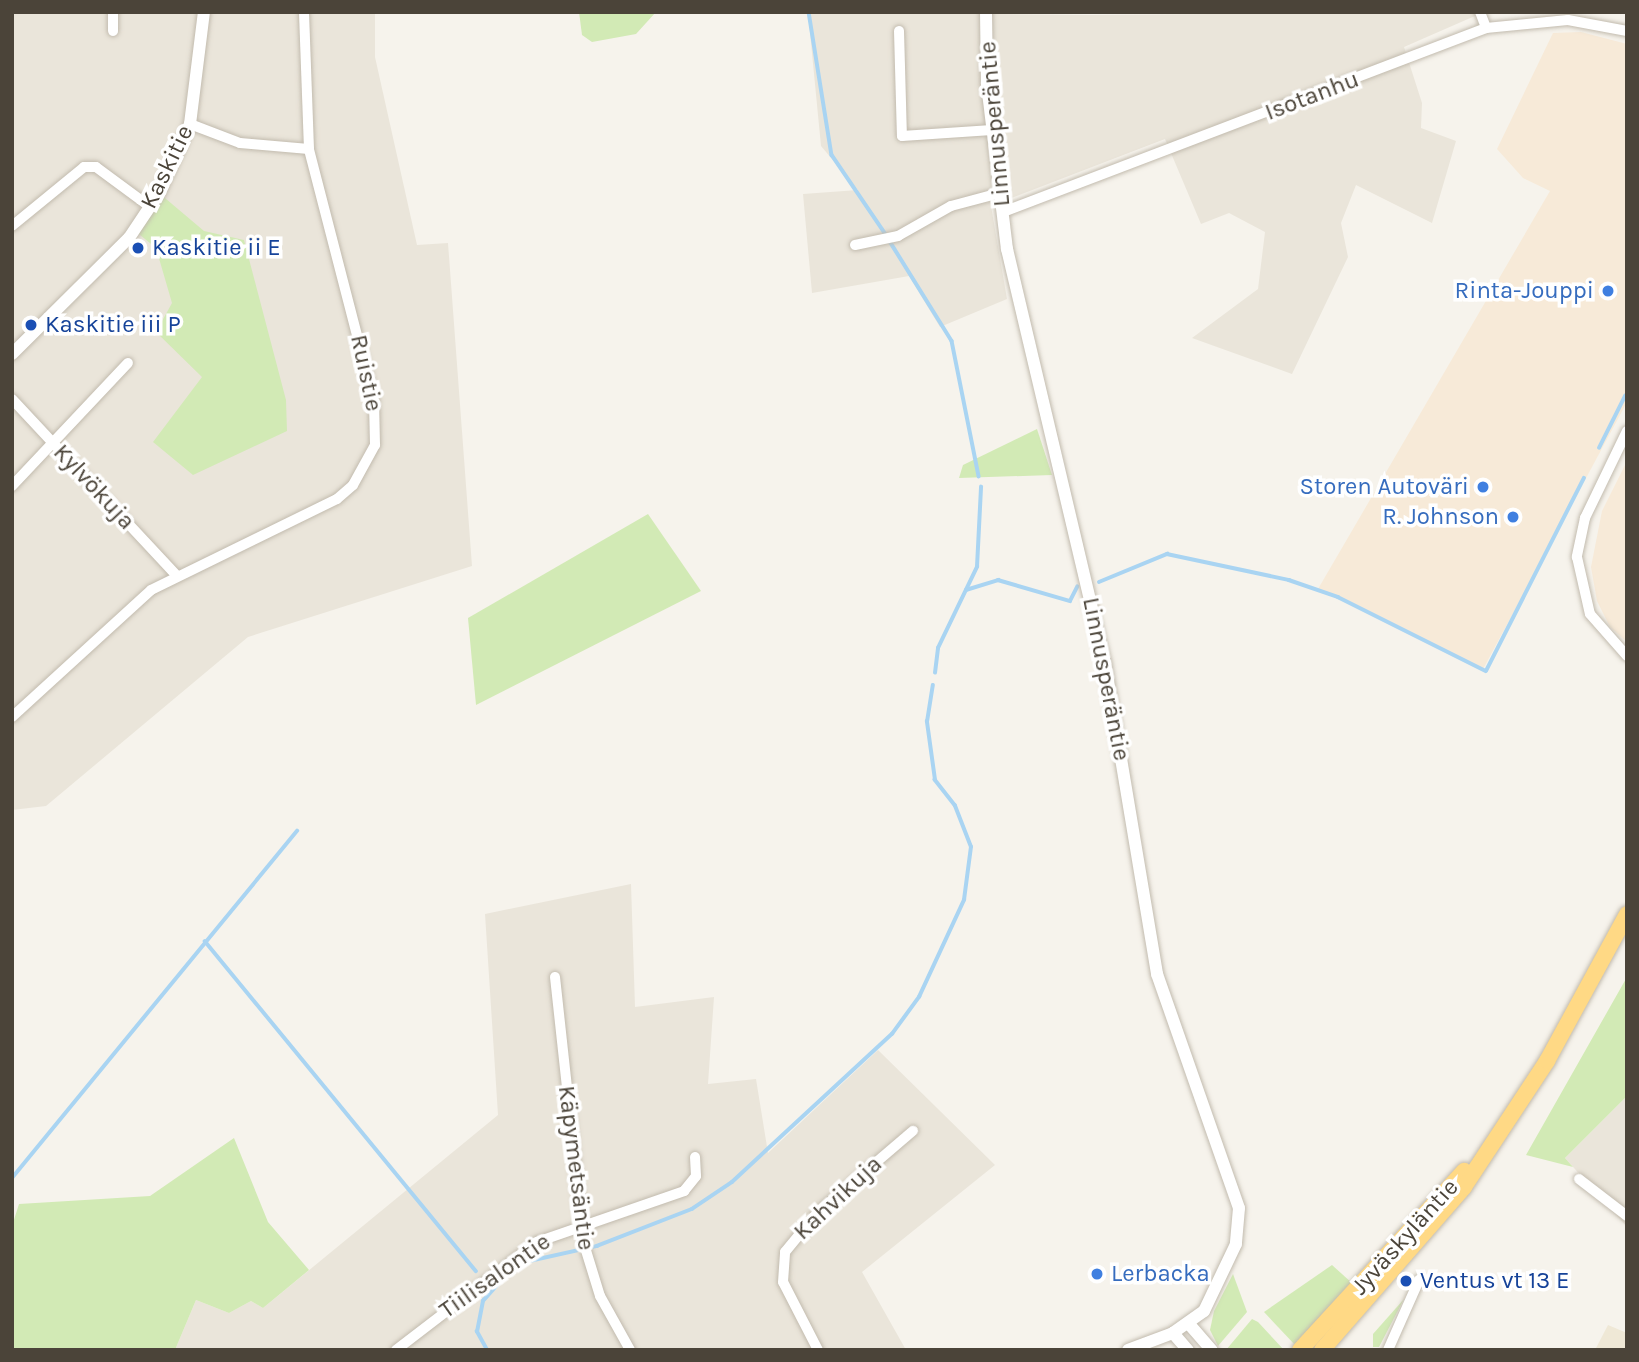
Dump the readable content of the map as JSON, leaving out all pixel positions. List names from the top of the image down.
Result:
{
  "streets": {
    "highway": ["Jyväskyläntie"],
    "street": [
      "Isotanhu",
      "Linnusperäntie",
      "Kaskitie",
      "Ruistie",
      "Kylvökuja",
      "Käpymetsäntie",
      "Kahvikuja",
      "Tiilisalontie"
    ]
  },
  "crossings": [
    ["Isotanhu", "Linnusperäntie"],
    ["Ruistie", "Kylvökuja"],
    ["Käpymetsäntie", "Tiilisalontie"]
  ],
  "places": [
    "Kaskitie ii E",
    "Rinta-Jouppi",
    "Kaskitie iii P",
    "Storen Autoväri",
    "R. Johnson",
    "Lerbacka",
    "Ventus vt 13 E"
  ]
}
